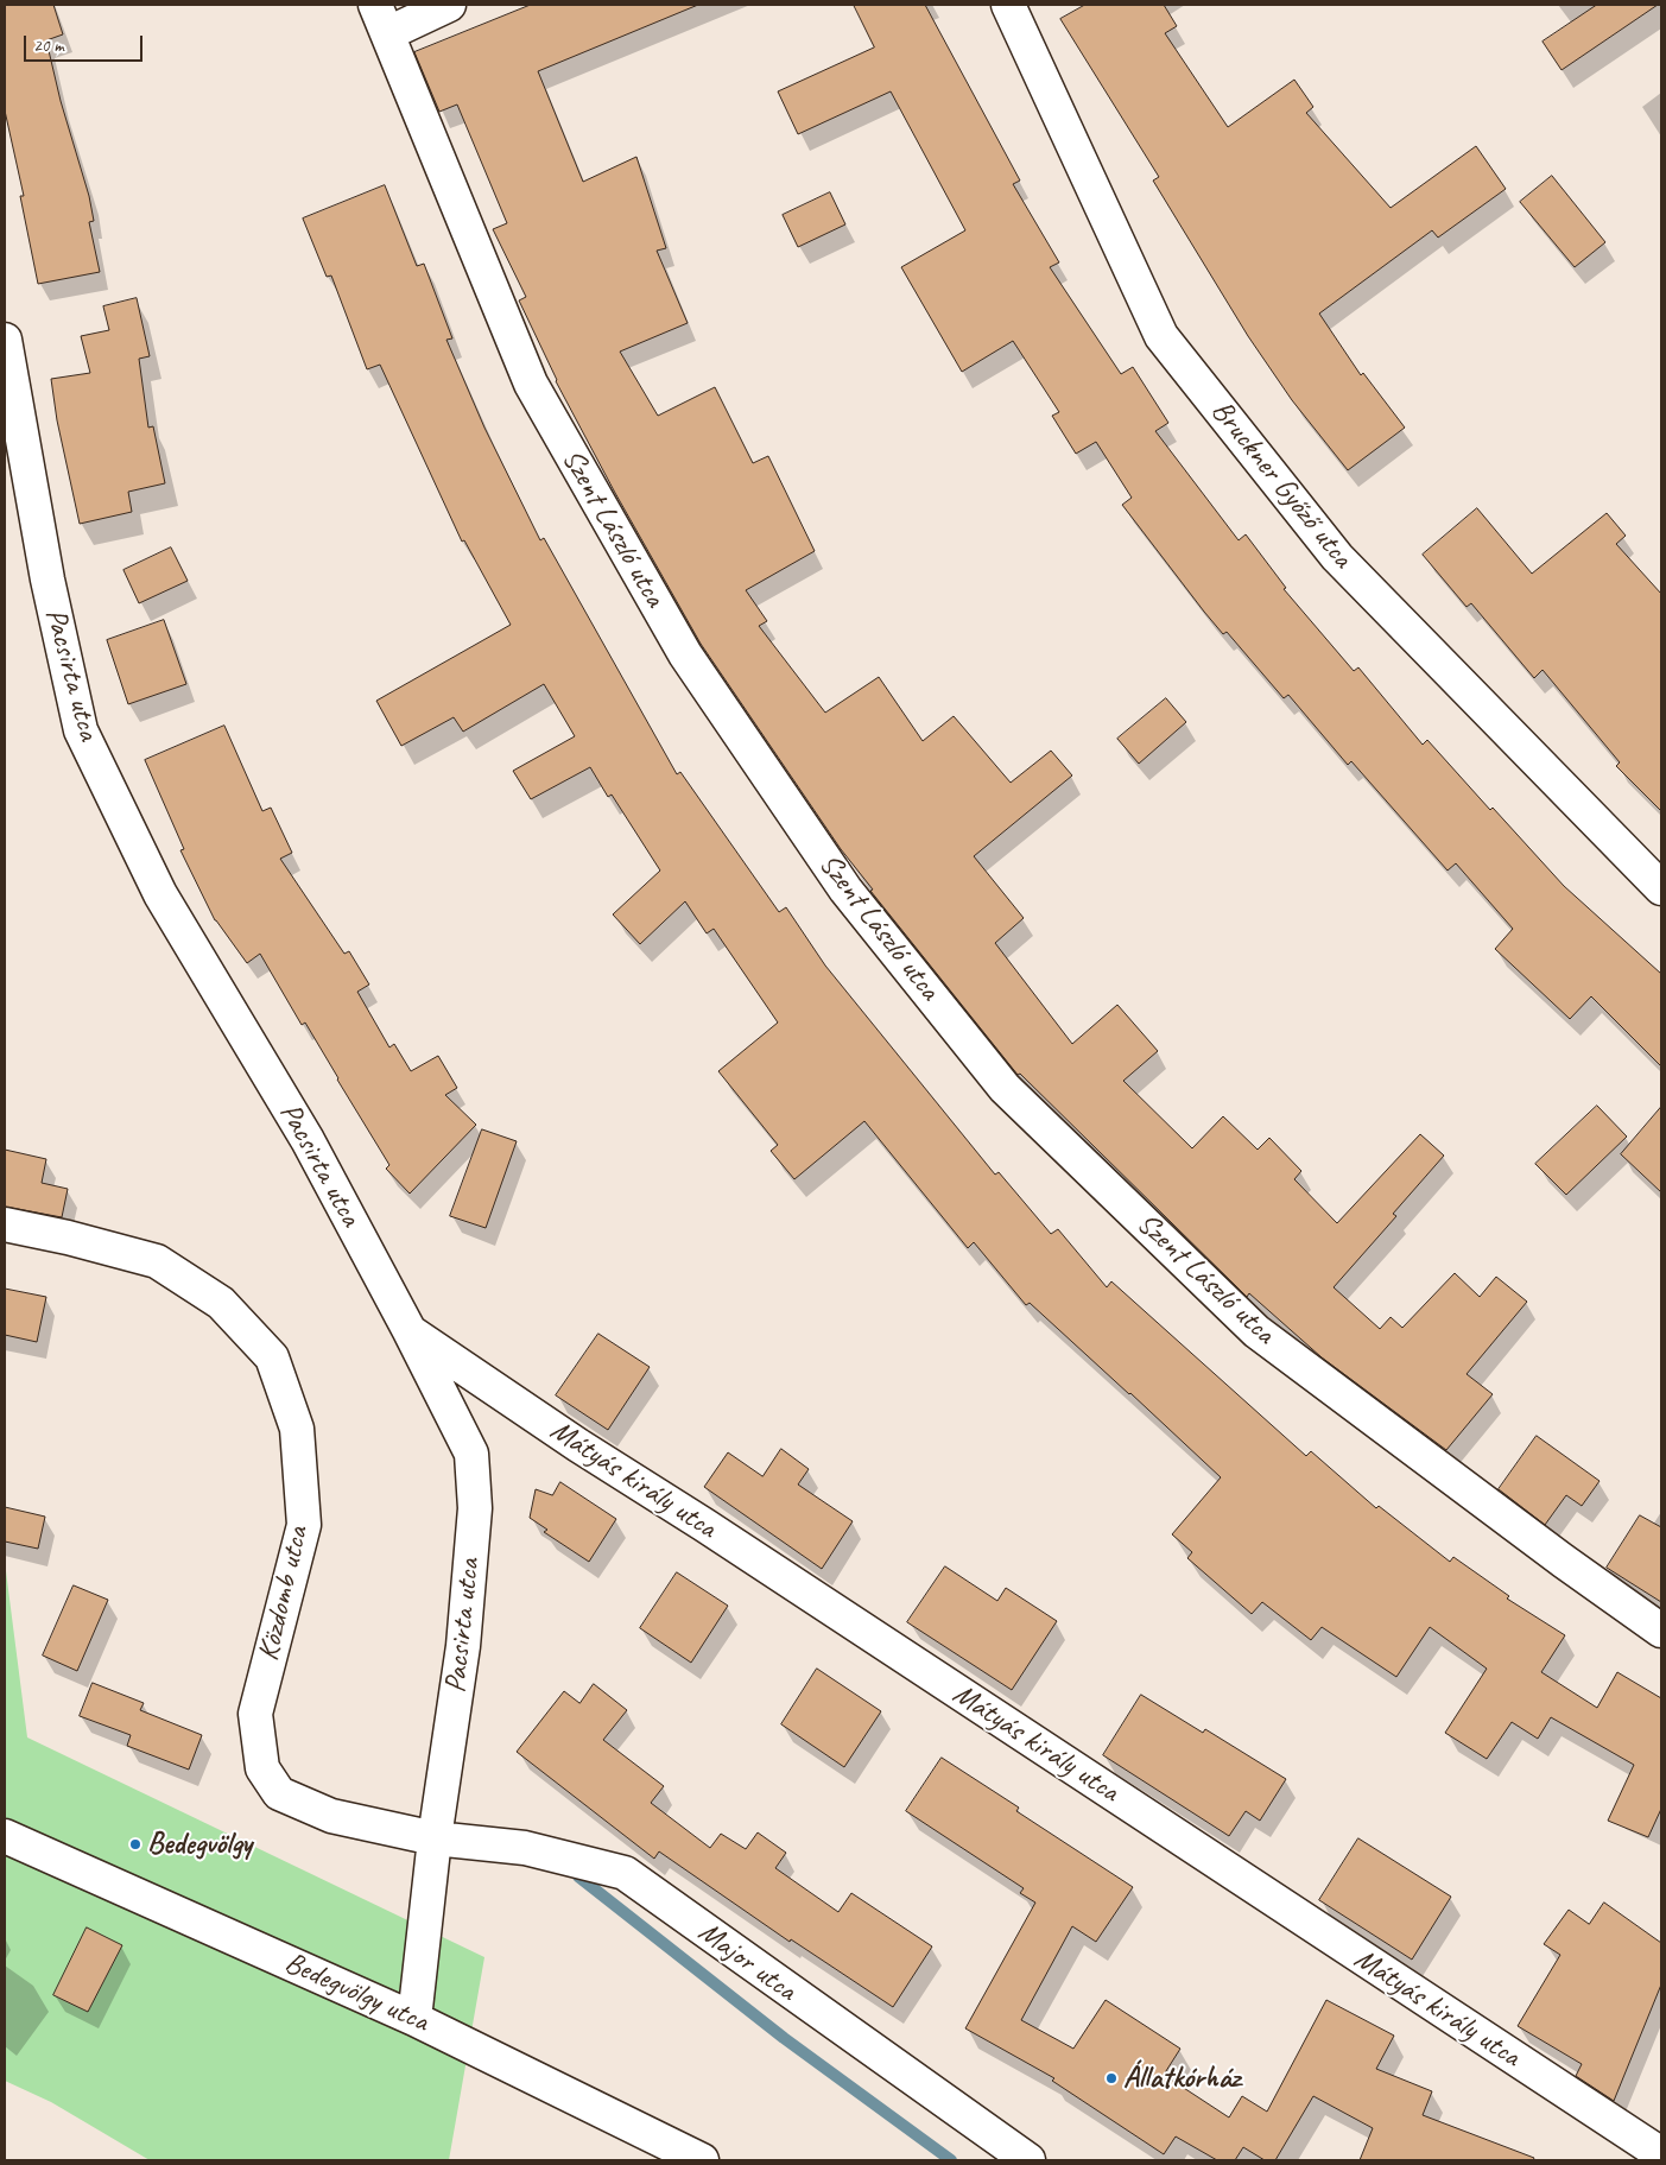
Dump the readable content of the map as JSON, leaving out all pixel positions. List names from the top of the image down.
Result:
{
  "streets": {
    "street": [
      "Bruckner Győző utca",
      "Szent László utca",
      "Pacsirta utca",
      "Mátyás király utca",
      "Közdomb utca",
      "Major utca",
      "Bedegvölgy utca"
    ]
  },
  "crossings": [
    ["Pacsirta utca", "Mátyás király utca"],
    ["Pacsirta utca", "Közdomb utca"],
    ["Pacsirta utca", "Major utca"],
    ["Pacsirta utca", "Bedegvölgy utca"],
    ["Közdomb utca", "Major utca"]
  ],
  "places": ["Bedegvölgy", "Állatkórház"],
  "scale_bar": "20 m"
}
